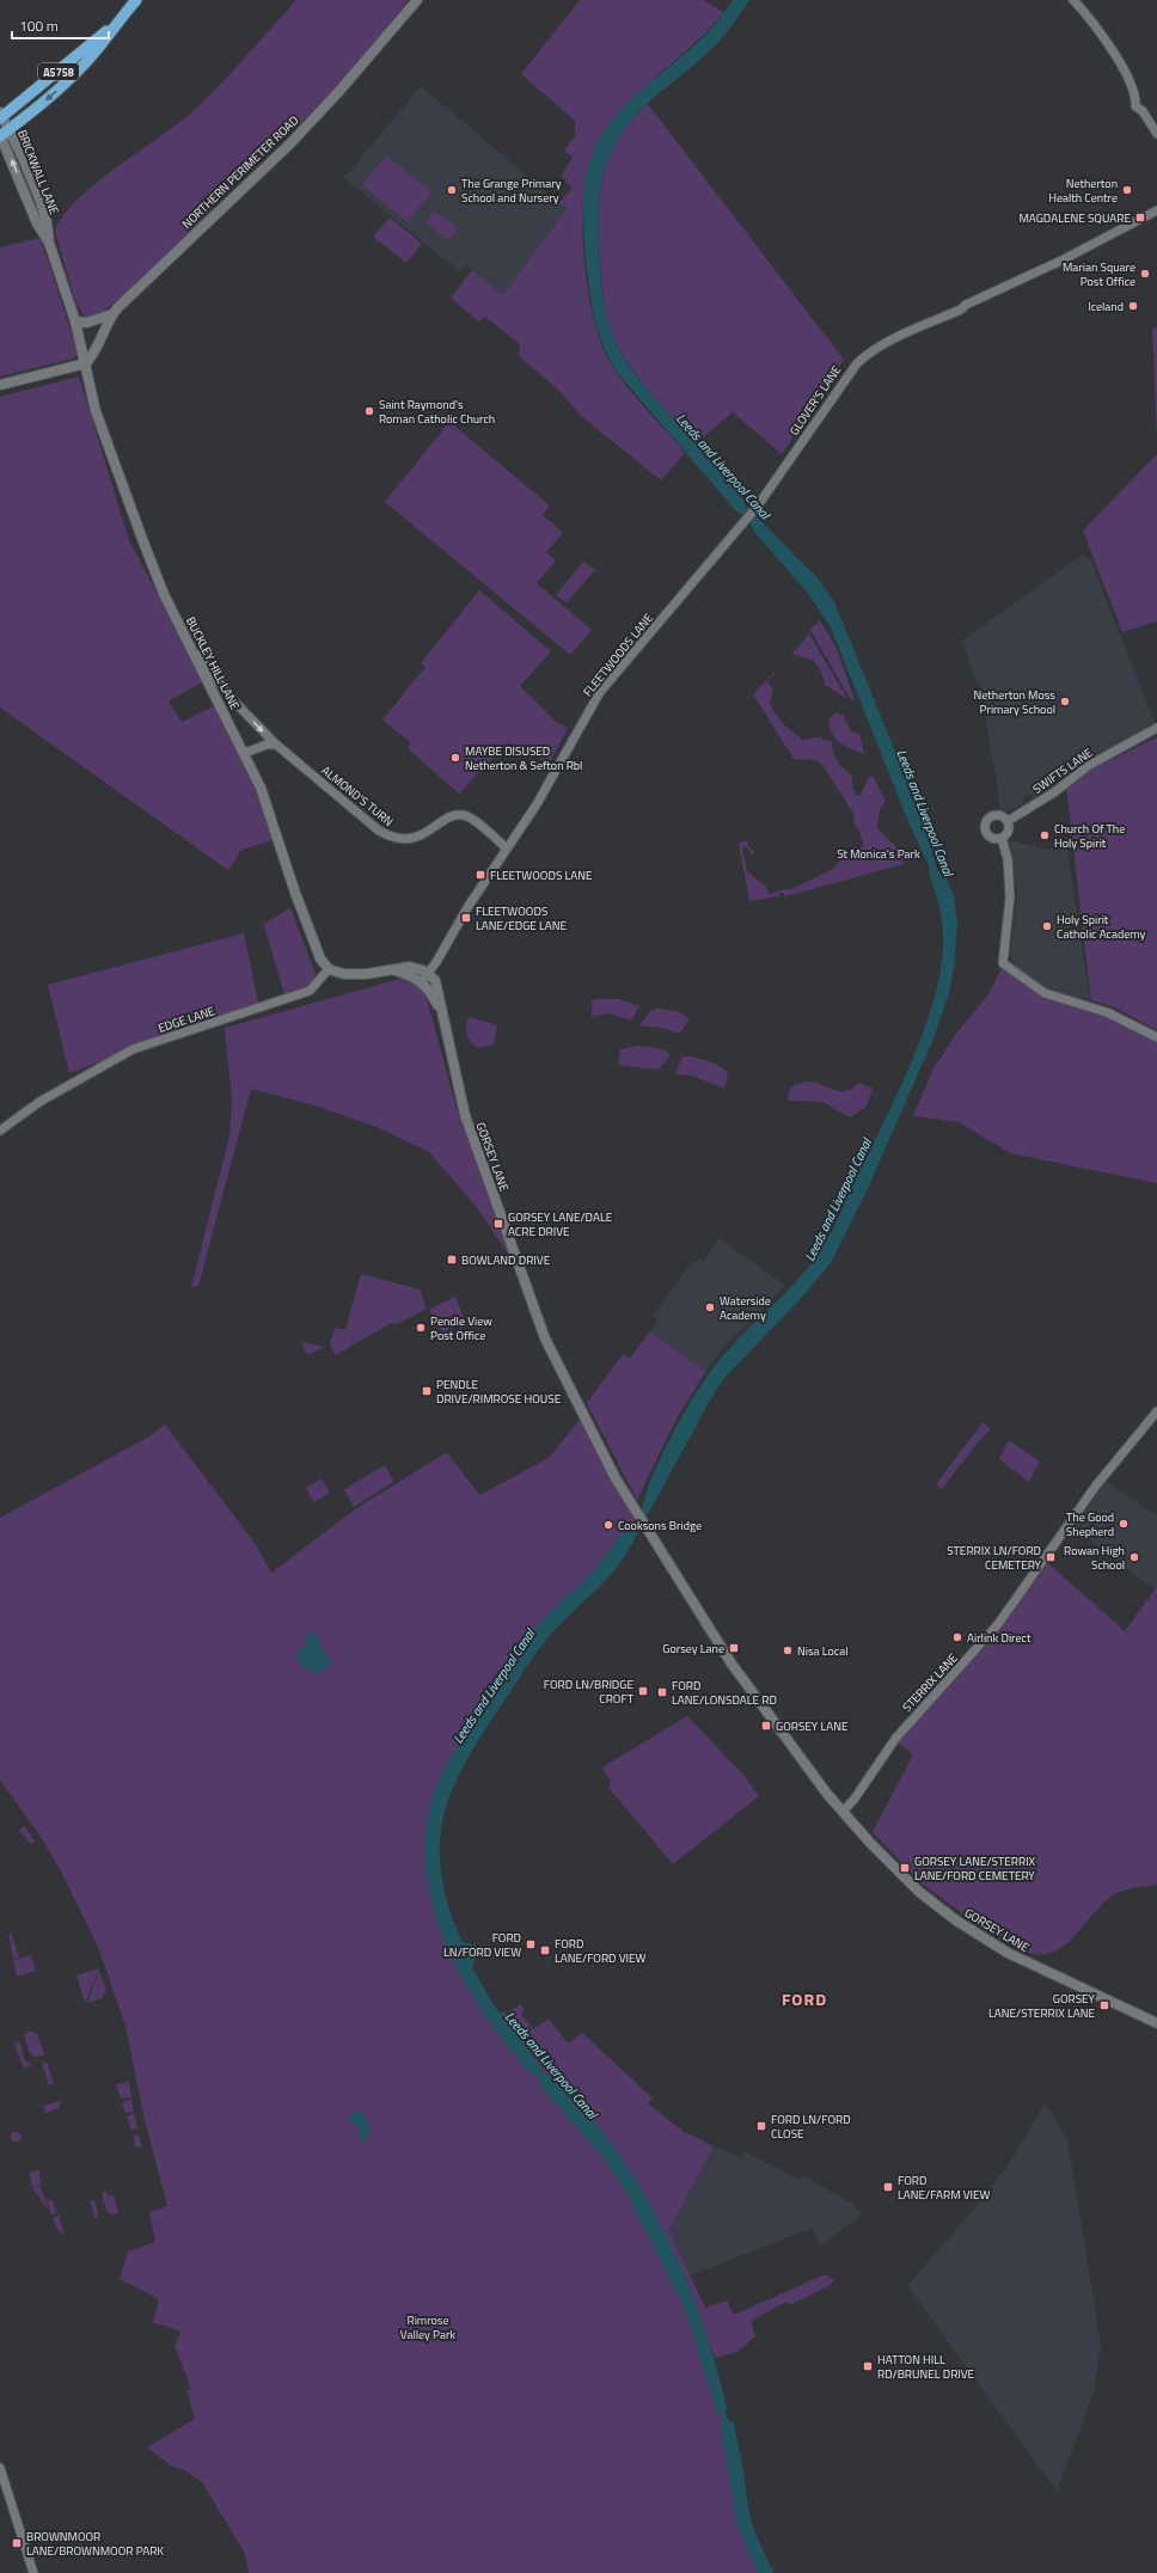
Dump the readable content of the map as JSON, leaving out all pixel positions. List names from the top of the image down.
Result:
{
  "streets": {
    "highway": ["A5758"],
    "main road": [
      "BRICKWALL LANE",
      "NORTHERN PERIMETER ROAD",
      "BUCKLEY HILL LANE",
      "GORSEY LANE"
    ],
    "street": [
      "GLOVER'S LANE",
      "FLEETWOODS LANE",
      "SWIFTS LANE",
      "ALMOND'S TURN",
      "EDGE LANE",
      "STERRIX LANE"
    ]
  },
  "crossings": [
    ["A5758", "BRICKWALL LANE"],
    ["BRICKWALL LANE", "NORTHERN PERIMETER ROAD"],
    ["BRICKWALL LANE", "BUCKLEY HILL LANE"],
    ["NORTHERN PERIMETER ROAD", "BUCKLEY HILL LANE"],
    ["GLOVER'S LANE", "FLEETWOODS LANE"],
    ["FLEETWOODS LANE", "ALMOND'S TURN"],
    ["FLEETWOODS LANE", "GORSEY LANE"],
    ["BUCKLEY HILL LANE", "ALMOND'S TURN"],
    ["BUCKLEY HILL LANE", "EDGE LANE"],
    ["GORSEY LANE", "STERRIX LANE"]
  ],
  "districts": ["FORD"],
  "water": ["Leeds and Liverpool Canal"],
  "parks": ["St Monica's Park", "Rimrose Valley Park"],
  "places": {
    "other": [
      "The Grange Primary School and Nursery",
      "Netherton Health Centre",
      "Marian Square Post Office",
      "Iceland",
      "Saint Raymond's Roman Catholic Church",
      "Netherton Moss Primary School",
      "MAYBE DISUSED Netherton & Sefton Rbl",
      "Church Of The Holy Spirit",
      "Holy Spirit Catholic Academy",
      "Waterside Academy",
      "Pendle View Post Office",
      "The Good Shepherd",
      "Cooksons Bridge",
      "Rowan High School",
      "Airlink Direct",
      "Nisa Local"
    ],
    "transit": [
      "MAGDALENE SQUARE",
      "FLEETWOODS LANE",
      "FLEETWOODS LANE/EDGE LANE",
      "GORSEY LANE/DALE ACRE DRIVE",
      "BOWLAND DRIVE",
      "PENDLE DRIVE/RIMROSE HOUSE",
      "STERRIX LN/FORD CEMETERY",
      "Gorsey Lane",
      "FORD LN/BRIDGE CROFT",
      "FORD LANE/LONSDALE RD",
      "GORSEY LANE",
      "GORSEY LANE/STERRIX LANE/FORD CEMETERY",
      "FORD LN/FORD VIEW",
      "FORD LANE/FORD VIEW",
      "GORSEY LANE/STERRIX LANE",
      "FORD LN/FORD CLOSE",
      "FORD LANE/FARM VIEW",
      "HATTON HILL RD/BRUNEL DRIVE",
      "BROWNMOOR LANE/BROWNMOOR PARK"
    ]
  },
  "scale_bar": "100 m"
}
